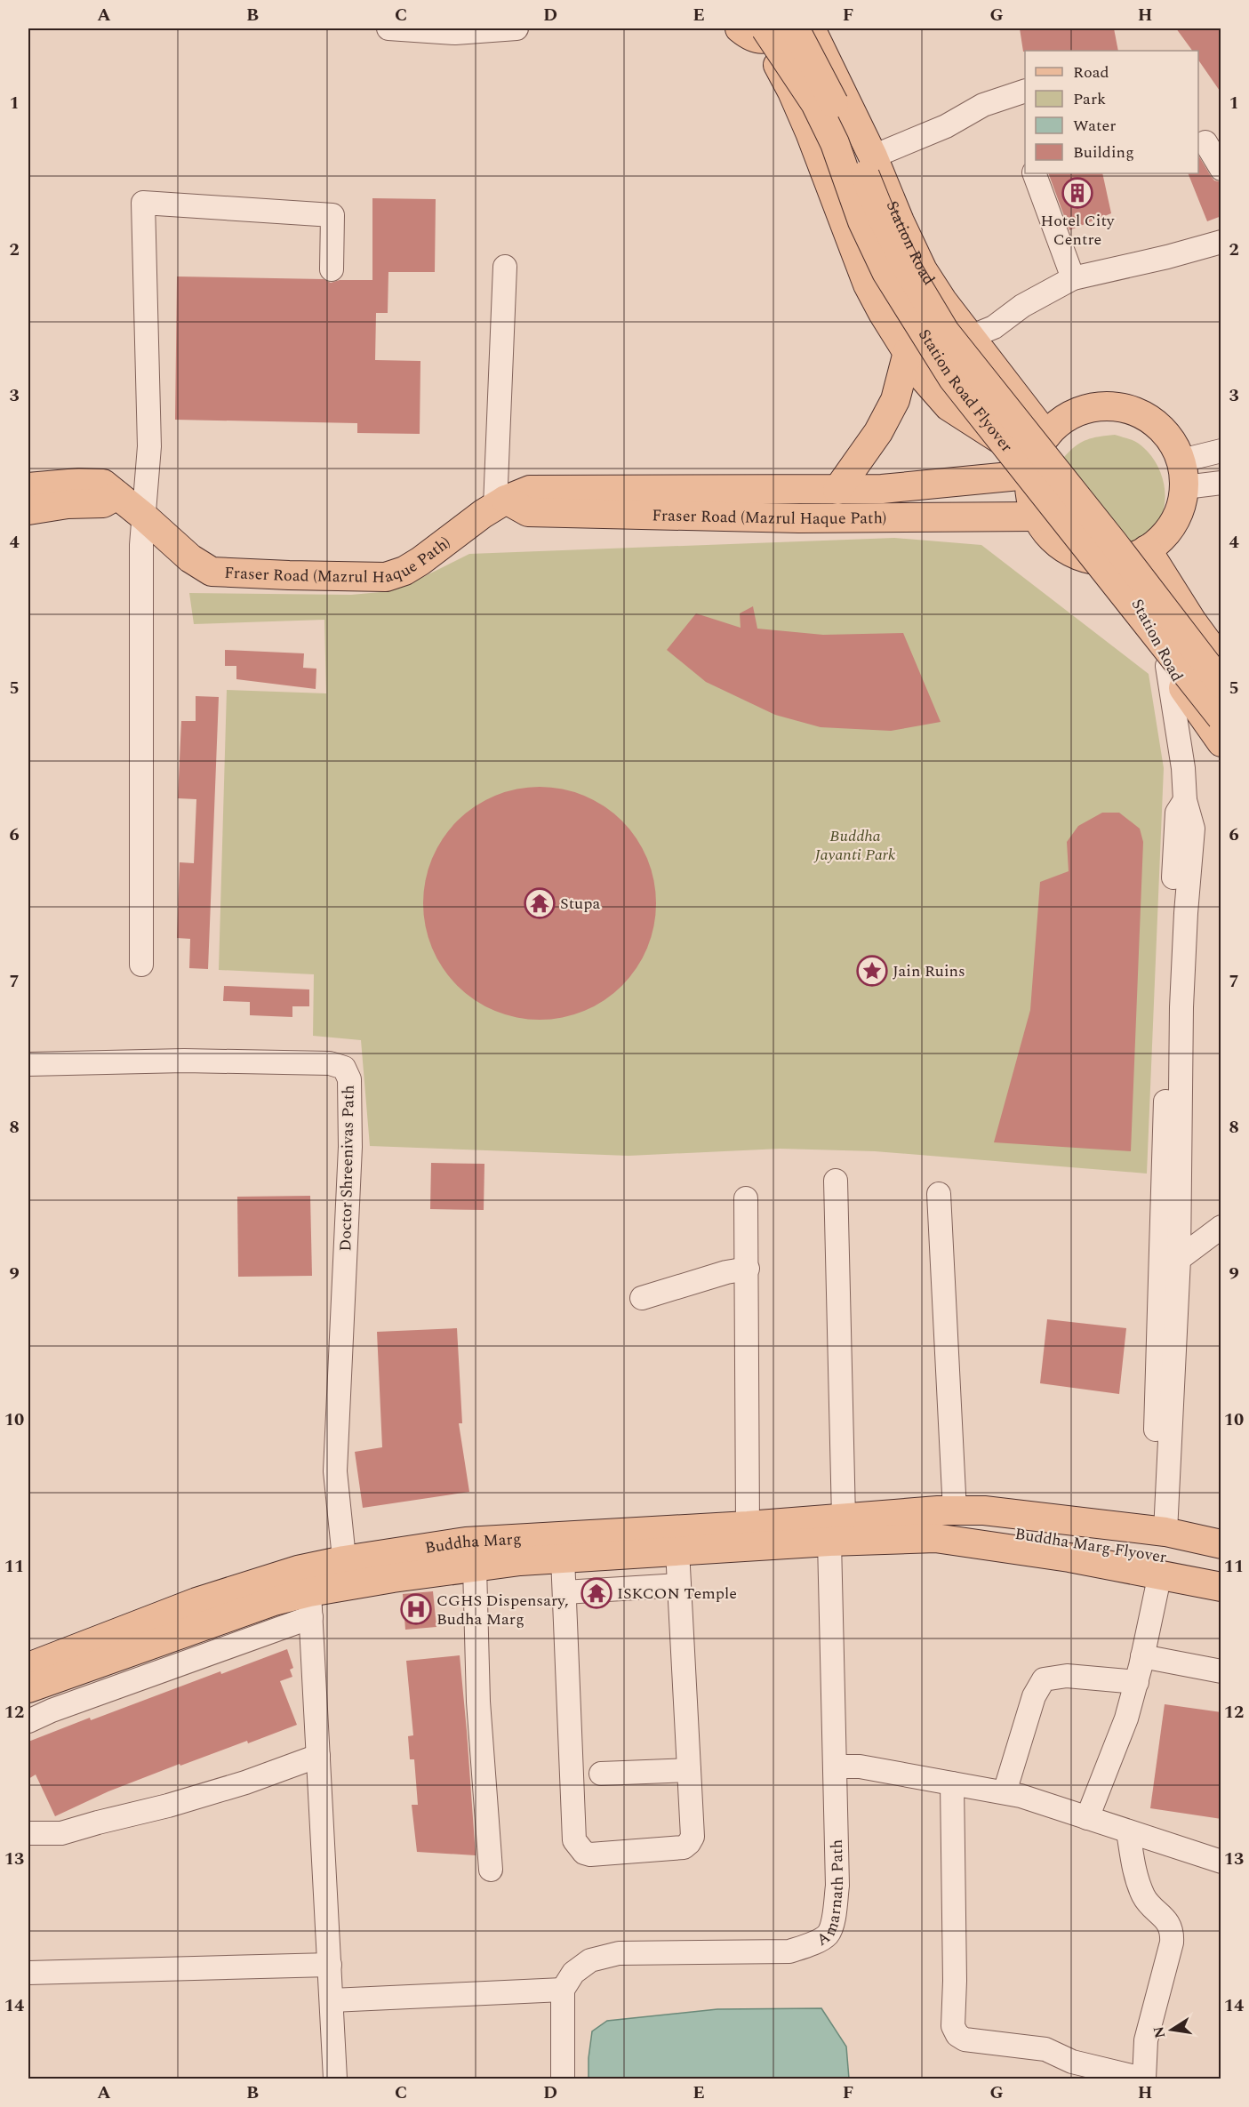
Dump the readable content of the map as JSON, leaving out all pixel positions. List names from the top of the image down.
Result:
{
  "streets": {
    "main road": [
      "Station Road",
      "Station Road Flyover",
      "Fraser Road (Mazrul Haque Path)",
      "Buddha Marg",
      "Buddha Marg Flyover"
    ],
    "street": ["Doctor Shreenivas Path", "Amarnath Path"]
  },
  "crossings": [
    ["Station Road", "Fraser Road (Mazrul Haque Path)"],
    ["Doctor Shreenivas Path", "Buddha Marg"],
    ["Buddha Marg", "Buddha Marg Flyover"],
    ["Buddha Marg", "Amarnath Path"]
  ],
  "parks": ["Buddha Jayanti Park"],
  "places": {
    "building": ["Hotel City Centre"],
    "temple": ["Stupa", "ISKCON Temple"],
    "place": ["Jain Ruins"],
    "hospital": ["CGHS Dispensary, Budha Marg"]
  },
  "legend": [
    "Road",
    "Park",
    "Water",
    "Building"
  ],
  "north": "left",
  "grid": {
    "columns": [
      "A",
      "B",
      "C",
      "D",
      "E",
      "F",
      "G",
      "H"
    ],
    "rows": [
      "1",
      "2",
      "3",
      "4",
      "5",
      "6",
      "7",
      "8",
      "9",
      "10",
      "11",
      "12",
      "13",
      "14"
    ]
  }
}
